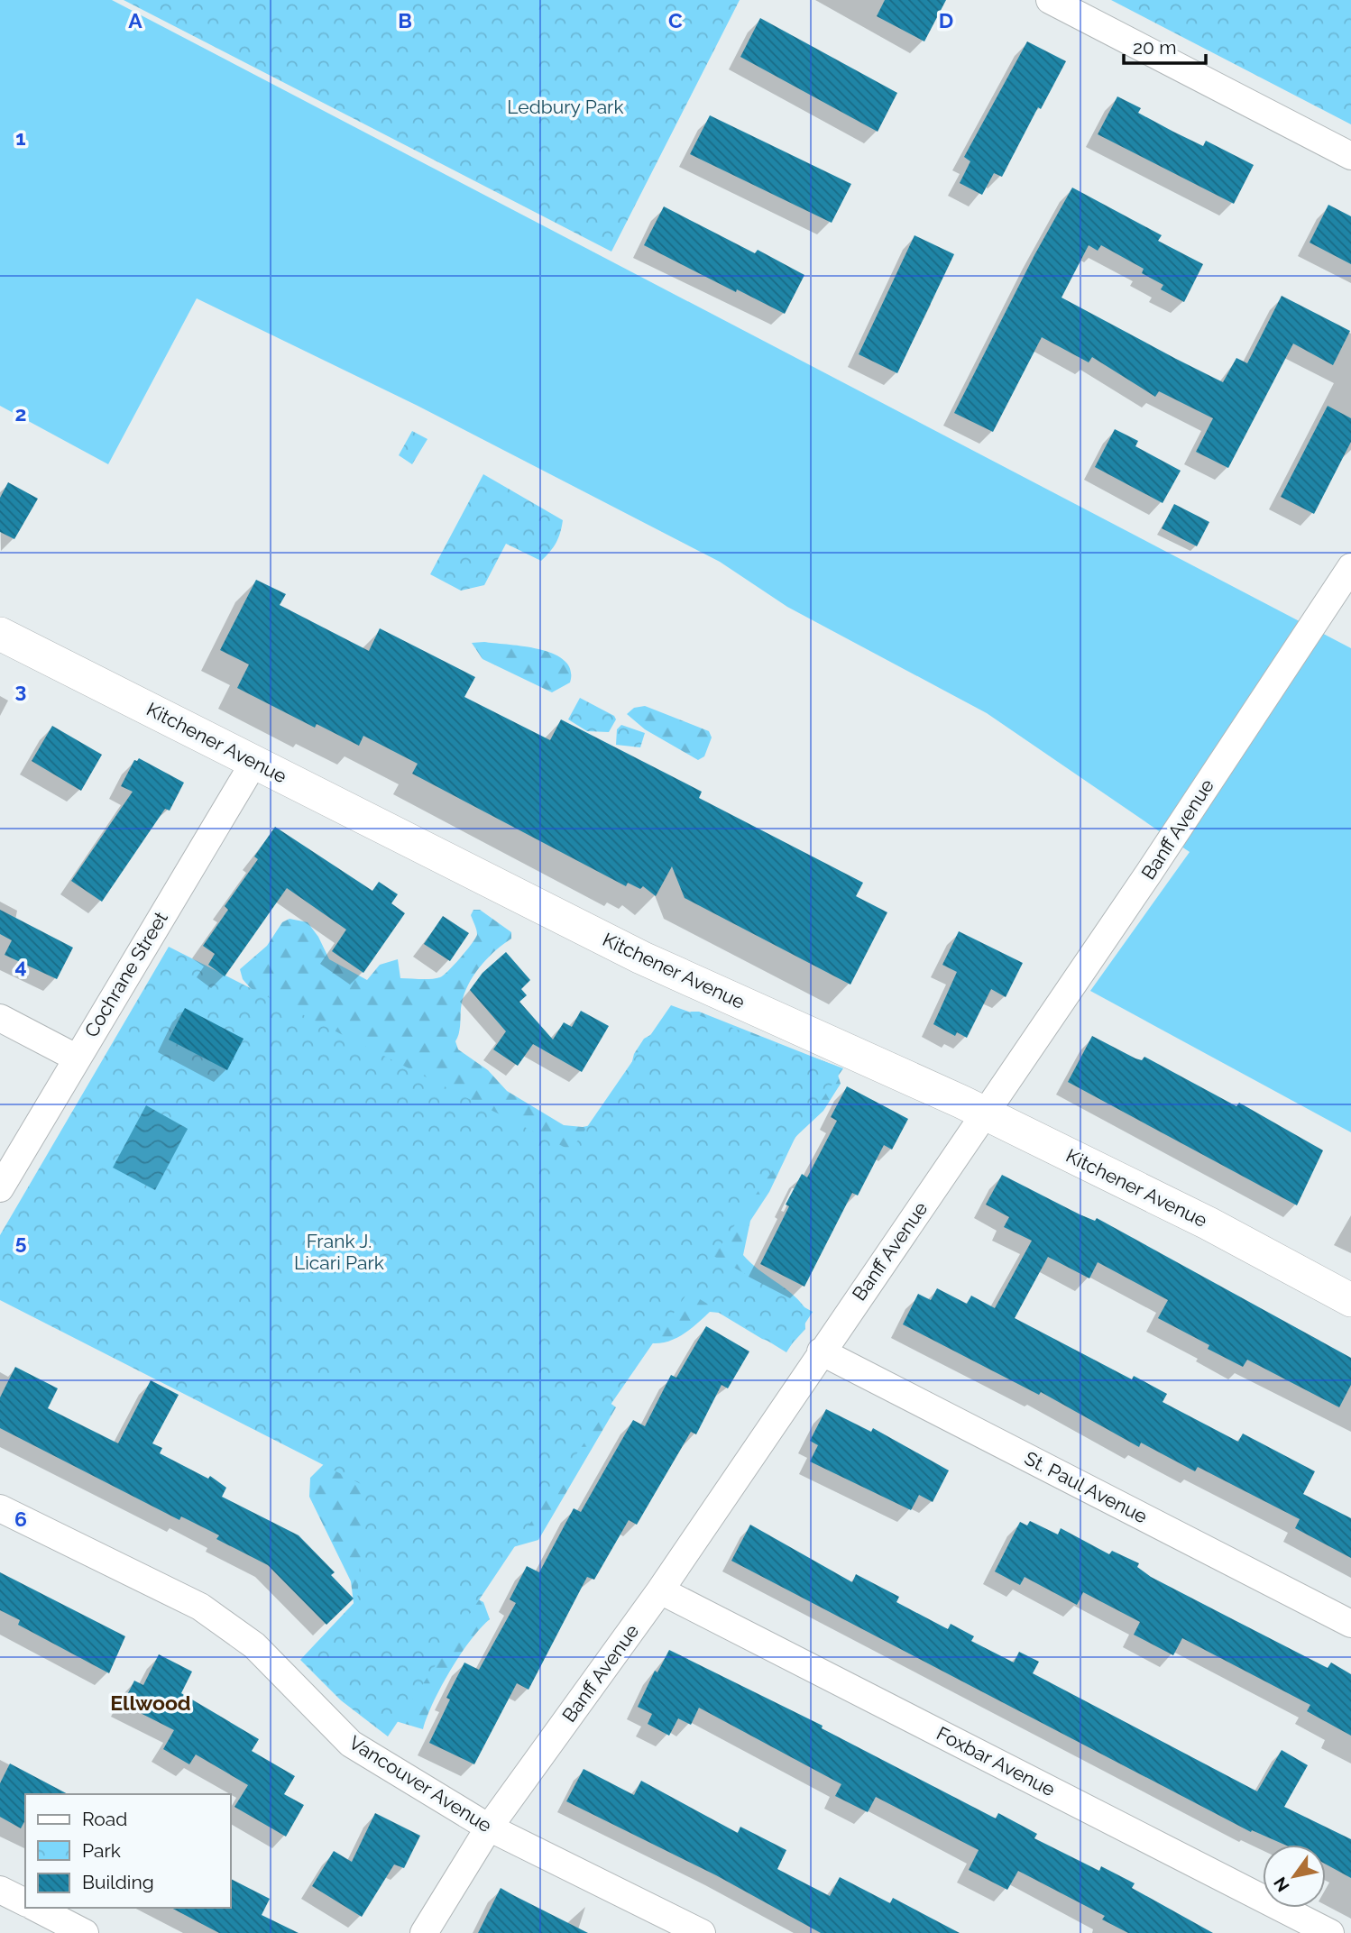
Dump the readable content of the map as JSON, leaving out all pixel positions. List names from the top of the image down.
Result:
{
  "streets": {
    "street": [
      "Kitchener Avenue",
      "Banff Avenue",
      "Cochrane Street",
      "St. Paul Avenue",
      "Foxbar Avenue",
      "Vancouver Avenue"
    ]
  },
  "crossings": [
    ["Kitchener Avenue", "Banff Avenue"],
    ["Kitchener Avenue", "Cochrane Street"],
    ["Banff Avenue", "St. Paul Avenue"],
    ["Banff Avenue", "Foxbar Avenue"],
    ["Banff Avenue", "Vancouver Avenue"]
  ],
  "districts": ["Ellwood"],
  "parks": ["Ledbury Park", "Frank J. Licari Park"],
  "legend": ["Road", "Park", "Building"],
  "scale_bar": "20 m",
  "north": "bottom left",
  "grid": {
    "columns": [
      "A",
      "B",
      "C",
      "D"
    ],
    "rows": [
      "1",
      "2",
      "3",
      "4",
      "5",
      "6"
    ]
  }
}
